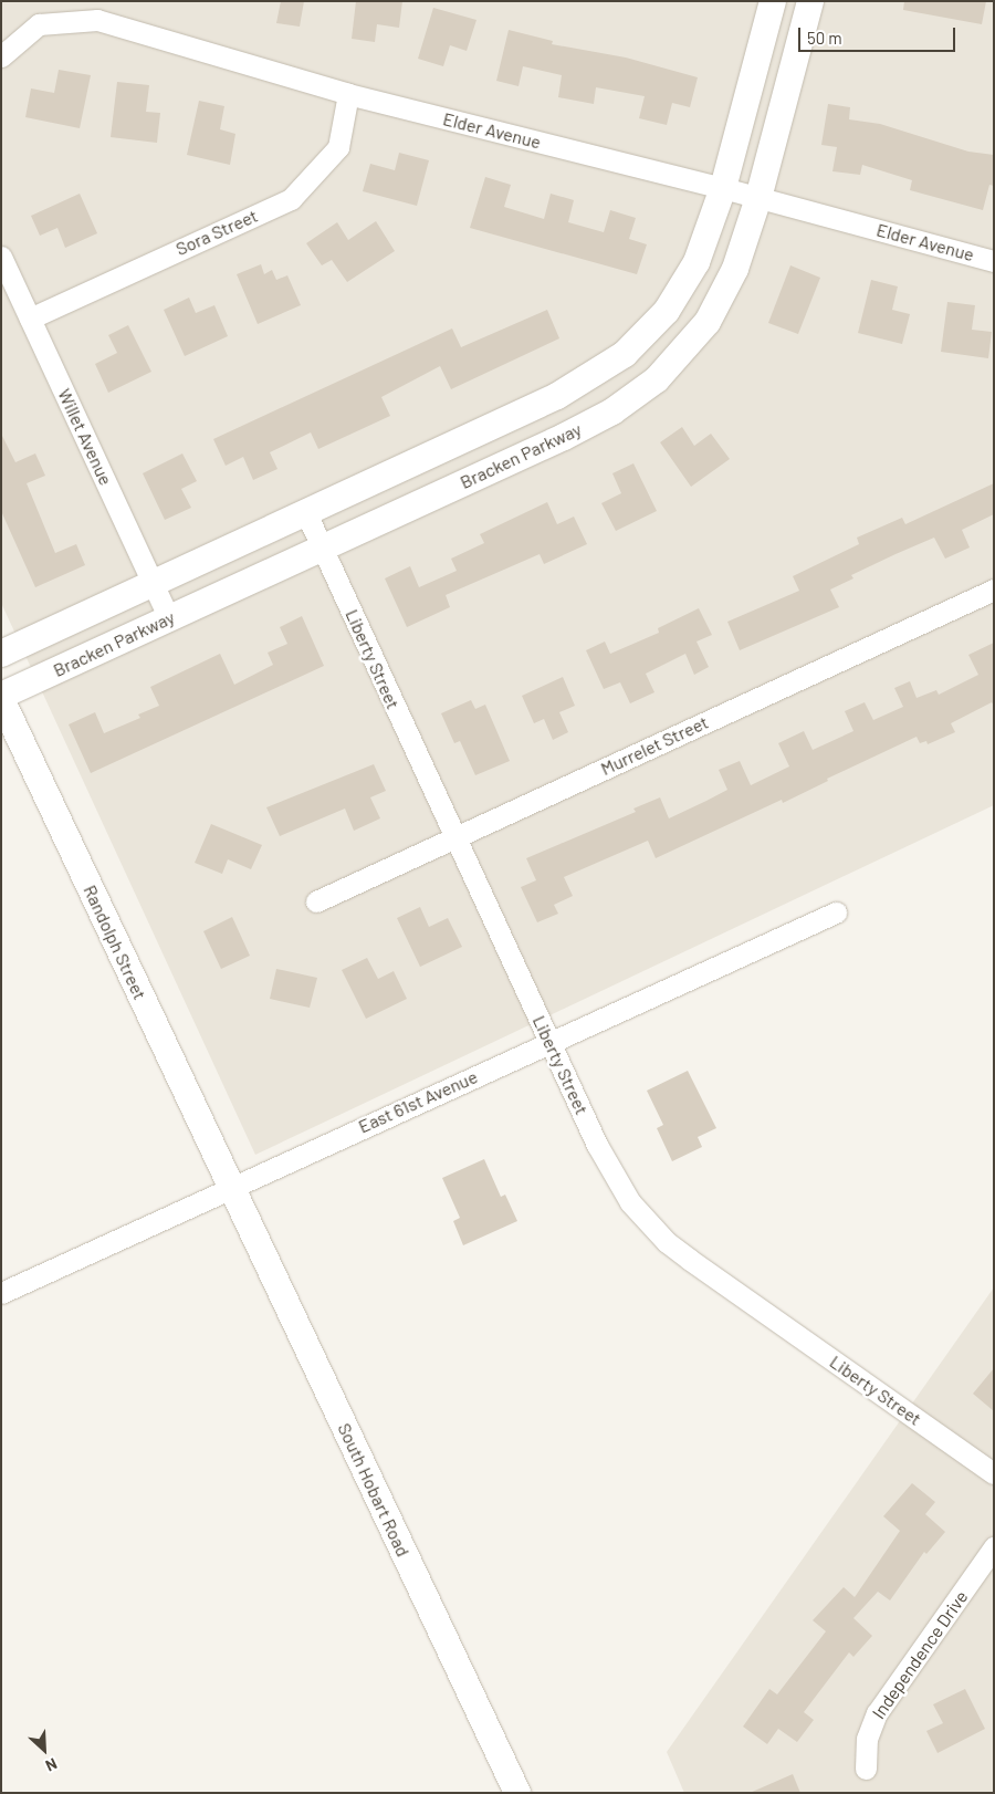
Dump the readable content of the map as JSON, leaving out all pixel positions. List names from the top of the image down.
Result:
{
  "streets": {
    "street": [
      "Elder Avenue",
      "Sora Street",
      "Willet Avenue",
      "Bracken Parkway",
      "Liberty Street",
      "Murrelet Street",
      "Randolph Street",
      "East 61st Avenue",
      "South Hobart Road",
      "Independence Drive"
    ]
  },
  "crossings": [
    ["Elder Avenue", "Sora Street"],
    ["Elder Avenue", "Bracken Parkway"],
    ["Sora Street", "Willet Avenue"],
    ["Willet Avenue", "Bracken Parkway"],
    ["Bracken Parkway", "Liberty Street"],
    ["Bracken Parkway", "Randolph Street"],
    ["Liberty Street", "Murrelet Street"],
    ["Liberty Street", "East 61st Avenue"],
    ["Randolph Street", "East 61st Avenue"],
    ["Randolph Street", "South Hobart Road"],
    ["East 61st Avenue", "South Hobart Road"]
  ],
  "scale_bar": "50 m",
  "north": "bottom right"
}
